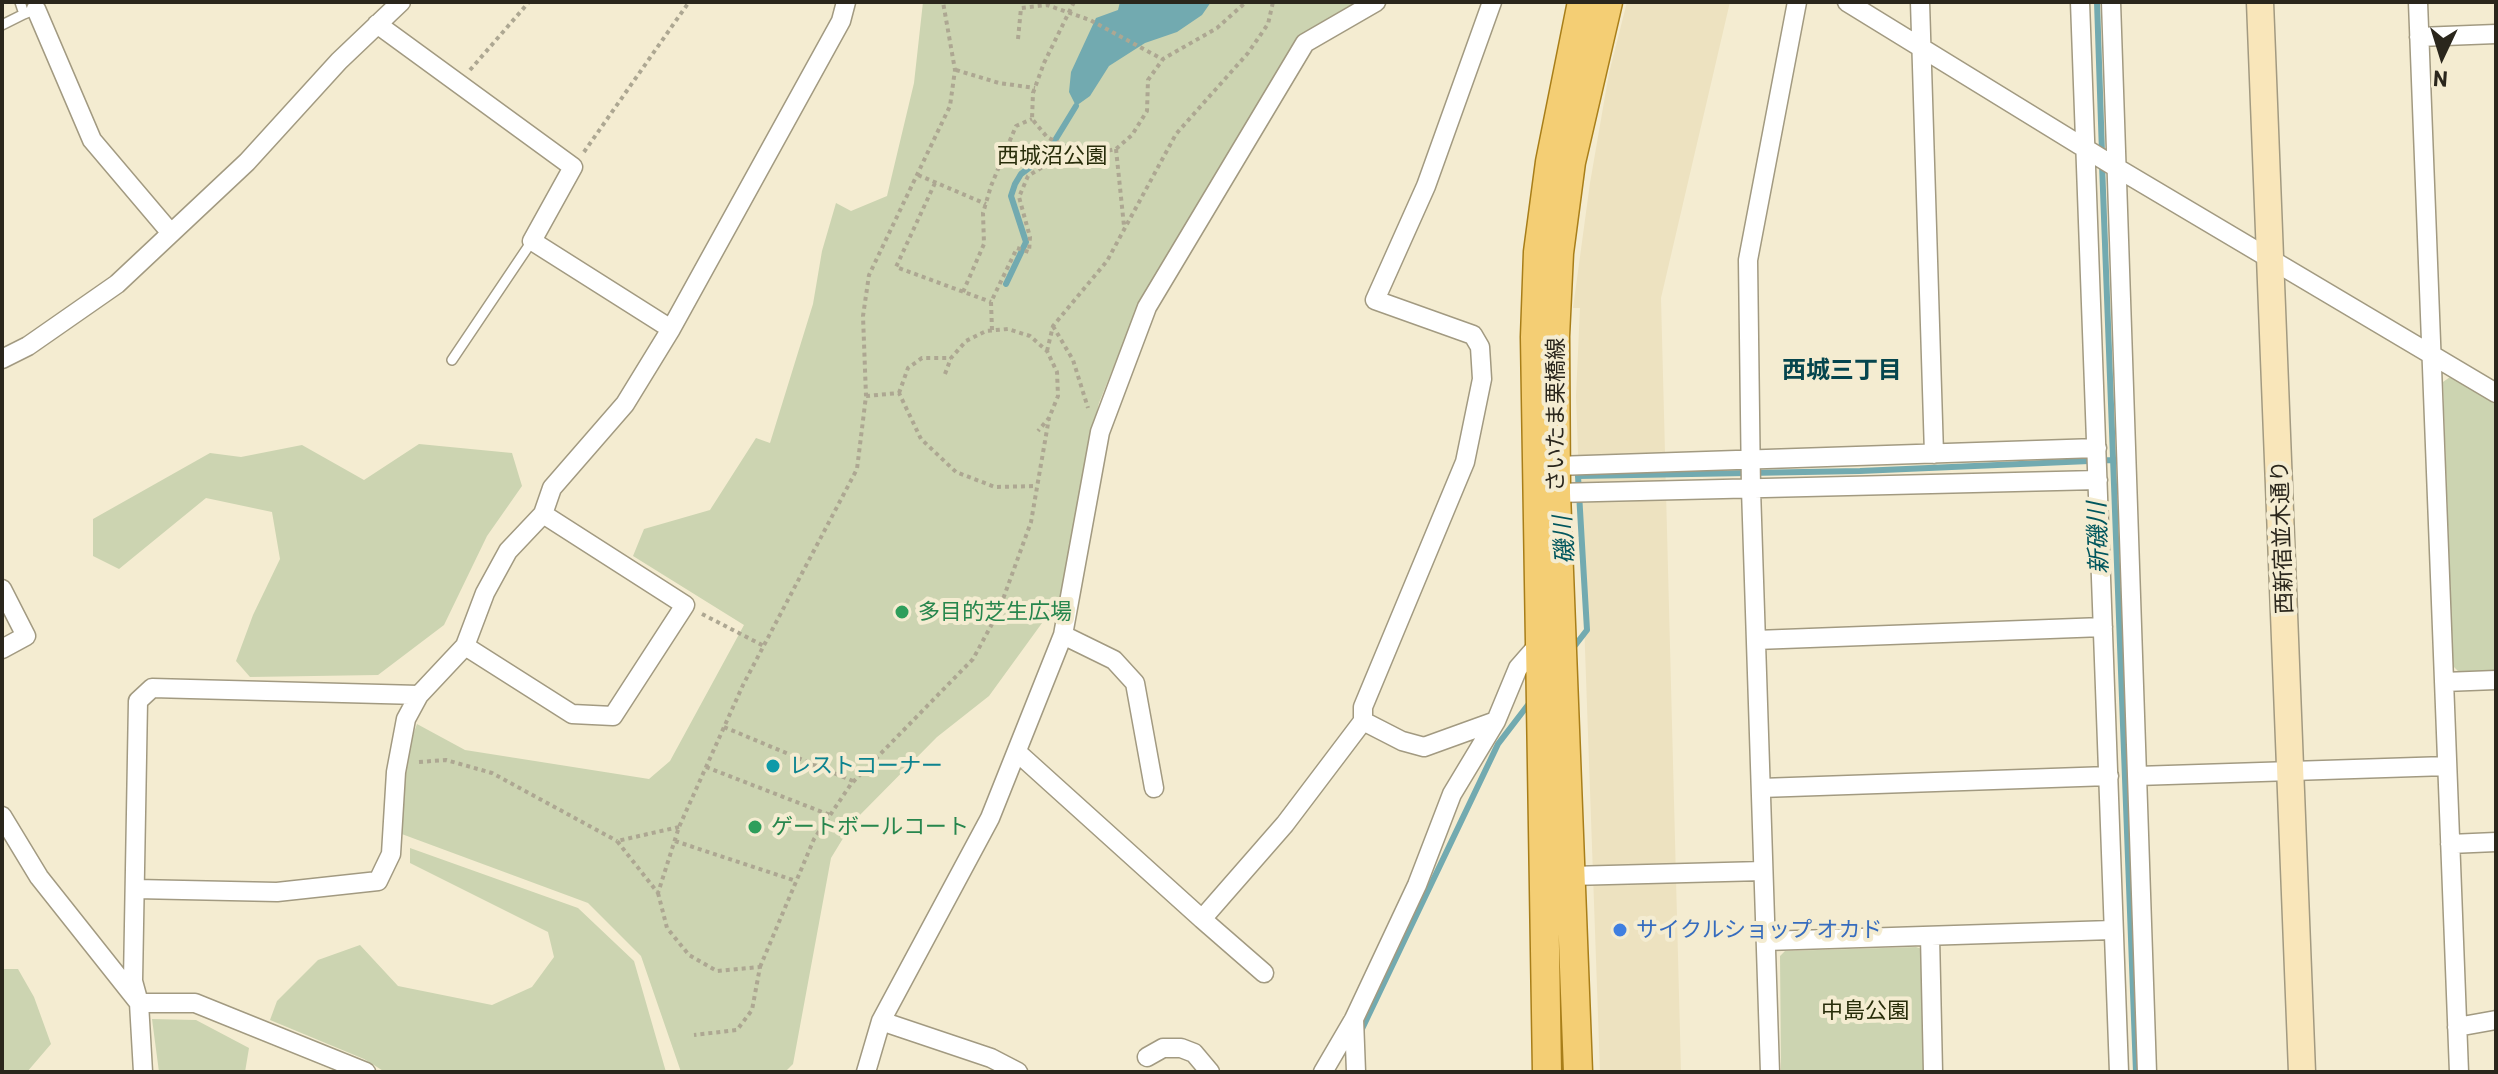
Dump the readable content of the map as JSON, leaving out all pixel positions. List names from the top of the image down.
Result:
{
  "streets": {
    "main road": ["さいたま栗橋線"],
    "street": ["西新宿並木通り"]
  },
  "districts": ["西城三丁目"],
  "water": ["新磯川", "磯川"],
  "parks": ["西城沼公園", "中島公園"],
  "places": [
    "多目的芝生広場",
    "レストコーナー",
    "ゲートボールコート",
    "サイクルショップ オカド"
  ],
  "north": "bottom"
}
